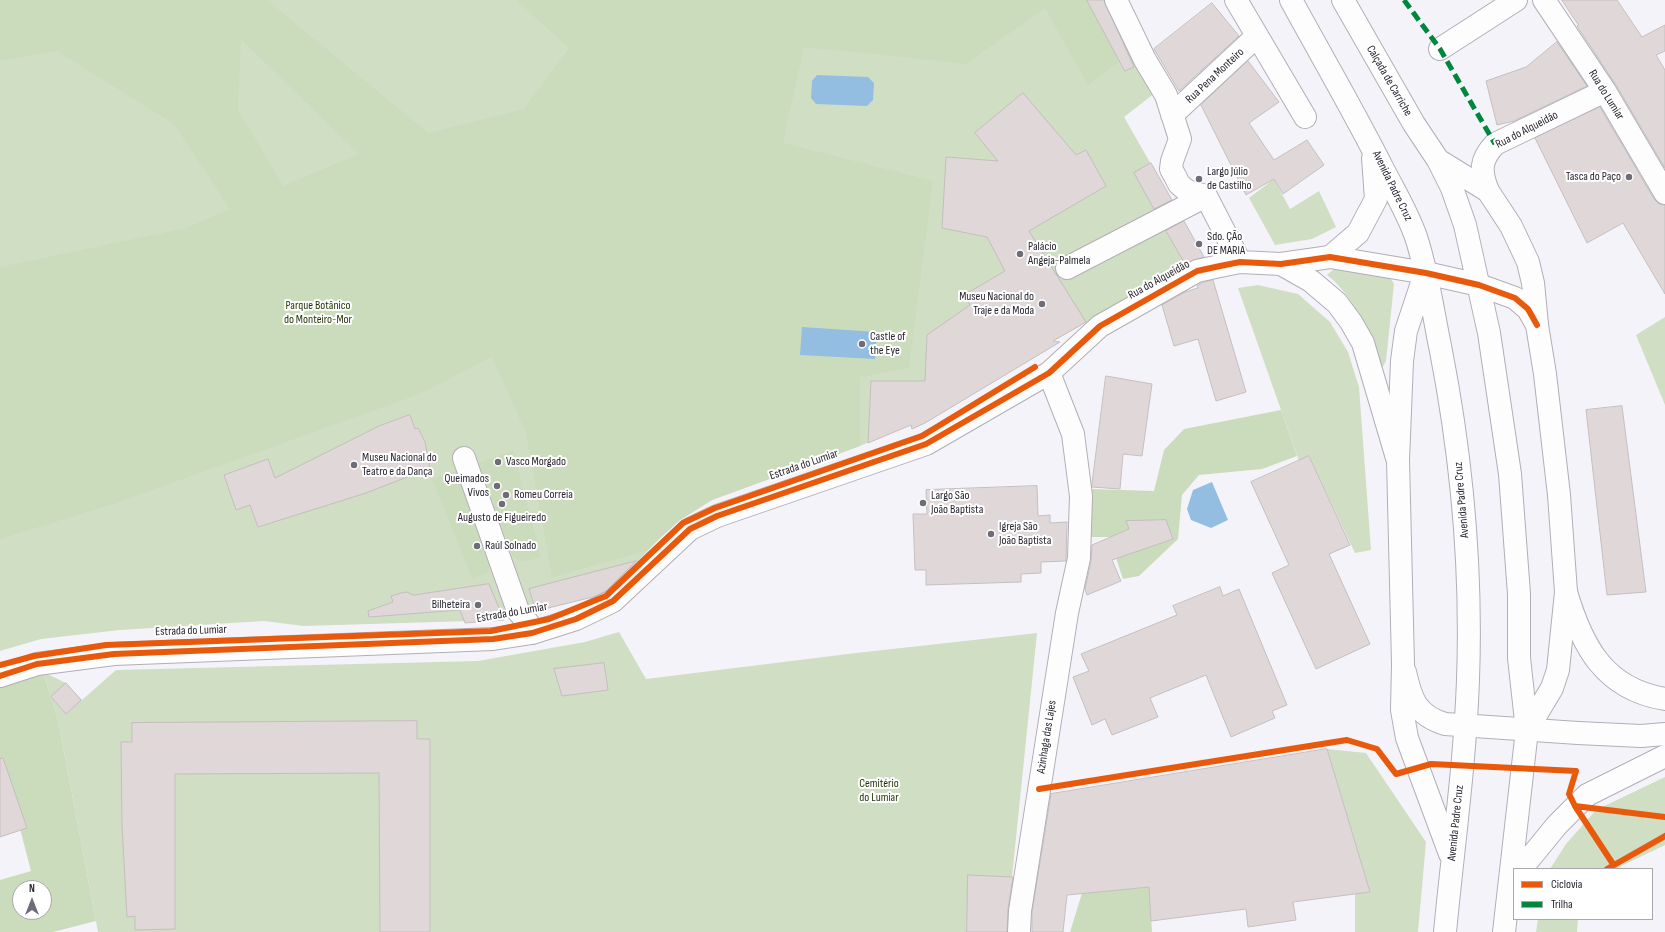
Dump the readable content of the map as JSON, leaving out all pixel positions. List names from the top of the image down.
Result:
{
  "streets": {
    "main road": [
      "Rua Pena Monteiro",
      "Calçada de Carriche",
      "Rua do Lumiar",
      "Rua do Alqueidão",
      "Avenida Padre Cruz",
      "Estrada do Lumiar",
      "Azinhaga das Lajes"
    ]
  },
  "crossings": [
    ["Rua do Lumiar", "Rua do Alqueidão"],
    ["Rua do Alqueidão", "Estrada do Lumiar"],
    ["Estrada do Lumiar", "Azinhaga das Lajes"]
  ],
  "parks": ["Parque Botânico do Monteiro-Mor", "Cemitério do Lumiar"],
  "places": [
    "Tasca do Paço",
    "Largo Júlio de Castilho",
    "Sdo. ÇÃo DE MARIA",
    "Palácio Angeja-Palmela",
    "Museu Nacional do Traje e da Moda",
    "Castle of the Eye",
    "Vasco Morgado",
    "Museu Nacional do Teatro e da Dança",
    "Queimados Vivos",
    "Romeu Correia",
    "Largo São João Baptista",
    "Augusto de Figueiredo",
    "Igreja São João Baptista",
    "Raúl Solnado",
    "Bilheteira"
  ],
  "legend": ["Ciclovia", "Trilha"],
  "north": "top"
}
